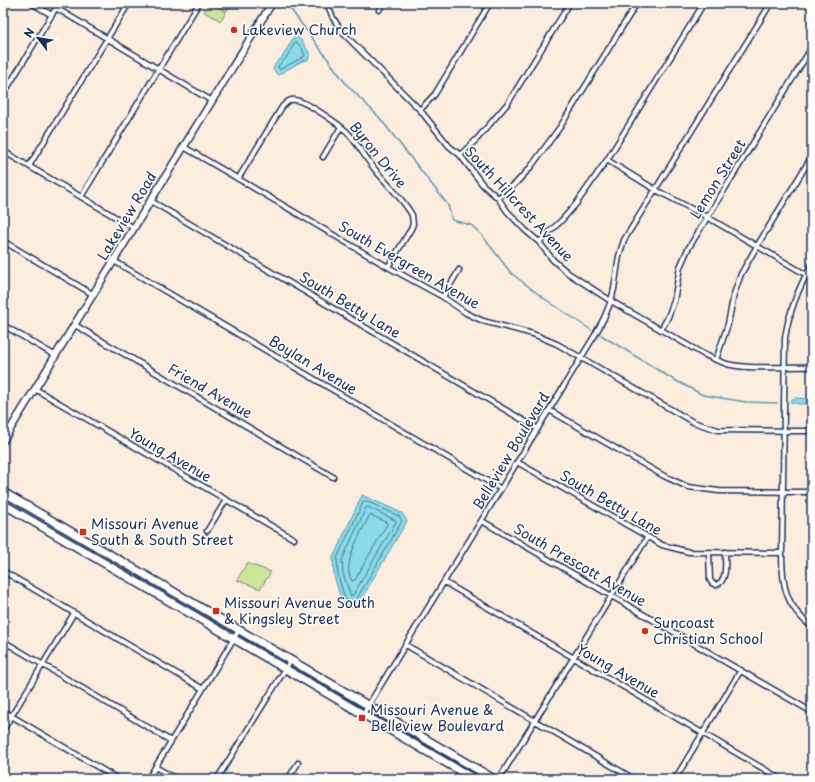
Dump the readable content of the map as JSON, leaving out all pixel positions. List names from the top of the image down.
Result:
{
  "streets": {
    "street": [
      "Byron Drive",
      "Lemon Street",
      "South Hillcrest Avenue",
      "Lakeview Road",
      "South Evergreen Avenue",
      "South Betty Lane",
      "Boylan Avenue",
      "Friend Avenue",
      "Belleview Boulevard",
      "Young Avenue",
      "South Prescott Avenue"
    ]
  },
  "crossings": [
    ["Byron Drive", "South Evergreen Avenue"],
    ["Lemon Street", "South Hillcrest Avenue"],
    ["South Hillcrest Avenue", "Belleview Boulevard"],
    ["Lakeview Road", "South Evergreen Avenue"],
    ["Lakeview Road", "South Betty Lane"],
    ["Lakeview Road", "Boylan Avenue"],
    ["Lakeview Road", "Friend Avenue"],
    ["Lakeview Road", "Young Avenue"],
    ["South Evergreen Avenue", "Belleview Boulevard"],
    ["South Betty Lane", "Belleview Boulevard"],
    ["Boylan Avenue", "Belleview Boulevard"],
    ["Belleview Boulevard", "Young Avenue"],
    ["Belleview Boulevard", "South Prescott Avenue"]
  ],
  "places": {
    "other": ["Lakeview Church", "Suncoast Christian School"],
    "transit": ["Missouri Avenue South & South Street", "Missouri Avenue South & Kingsley Street", "Missouri Avenue & Belleview Boulevard"]
  },
  "north": "top left"
}
